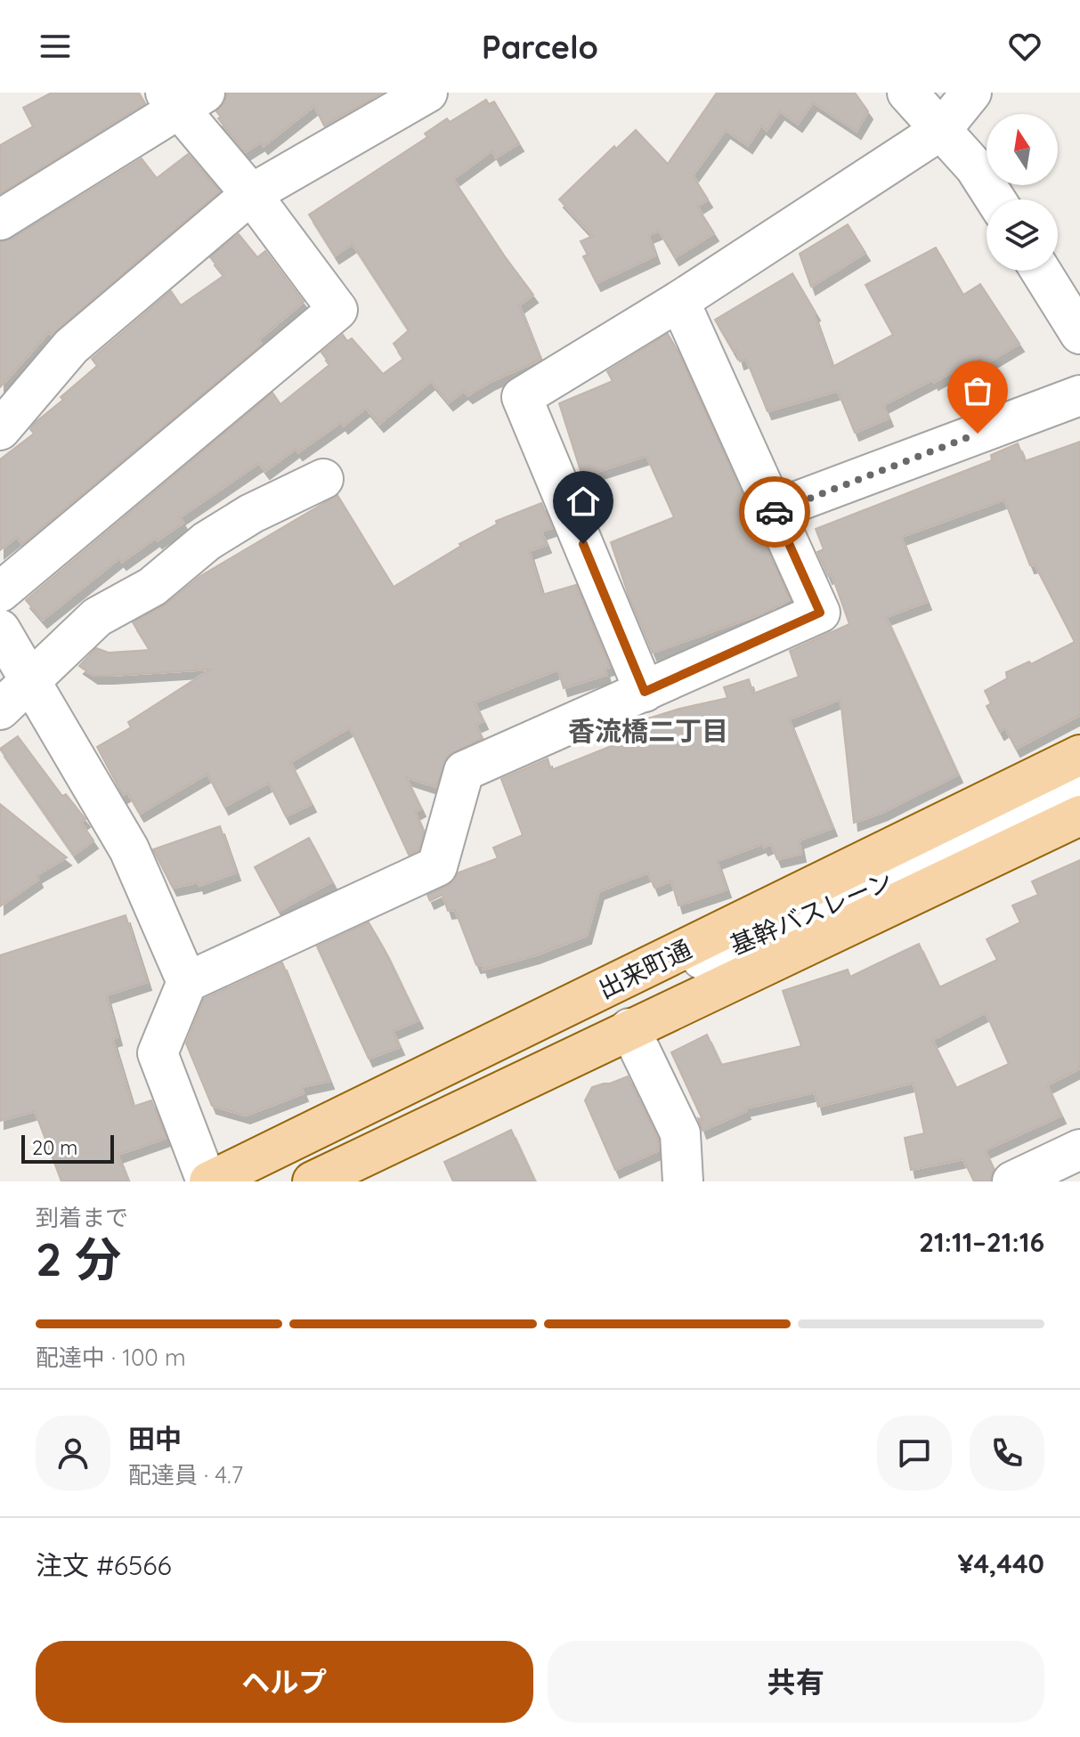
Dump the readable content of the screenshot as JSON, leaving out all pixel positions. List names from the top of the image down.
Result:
{
  "streets": {
    "main road": ["出来町通"],
    "street": ["基幹バスレーン"]
  },
  "crossings": [
    ["基幹バスレーン", "出来町通"]
  ],
  "districts": ["香流橋二丁目"],
  "scale_bar": "20 m",
  "north": "top",
  "page": {
    "header": "Parcelo",
    "scale": "20 m",
    "heading": ["2 分", "到着まで", "21:11–21:16"],
    "panel": [
      "田中",
      "配達員 · 4.7",
      "注文 #6566",
      "¥4,440"
    ],
    "bar": "配達中 · 100 m",
    "buttons": ["ヘルプ", "共有"]
  }
}
